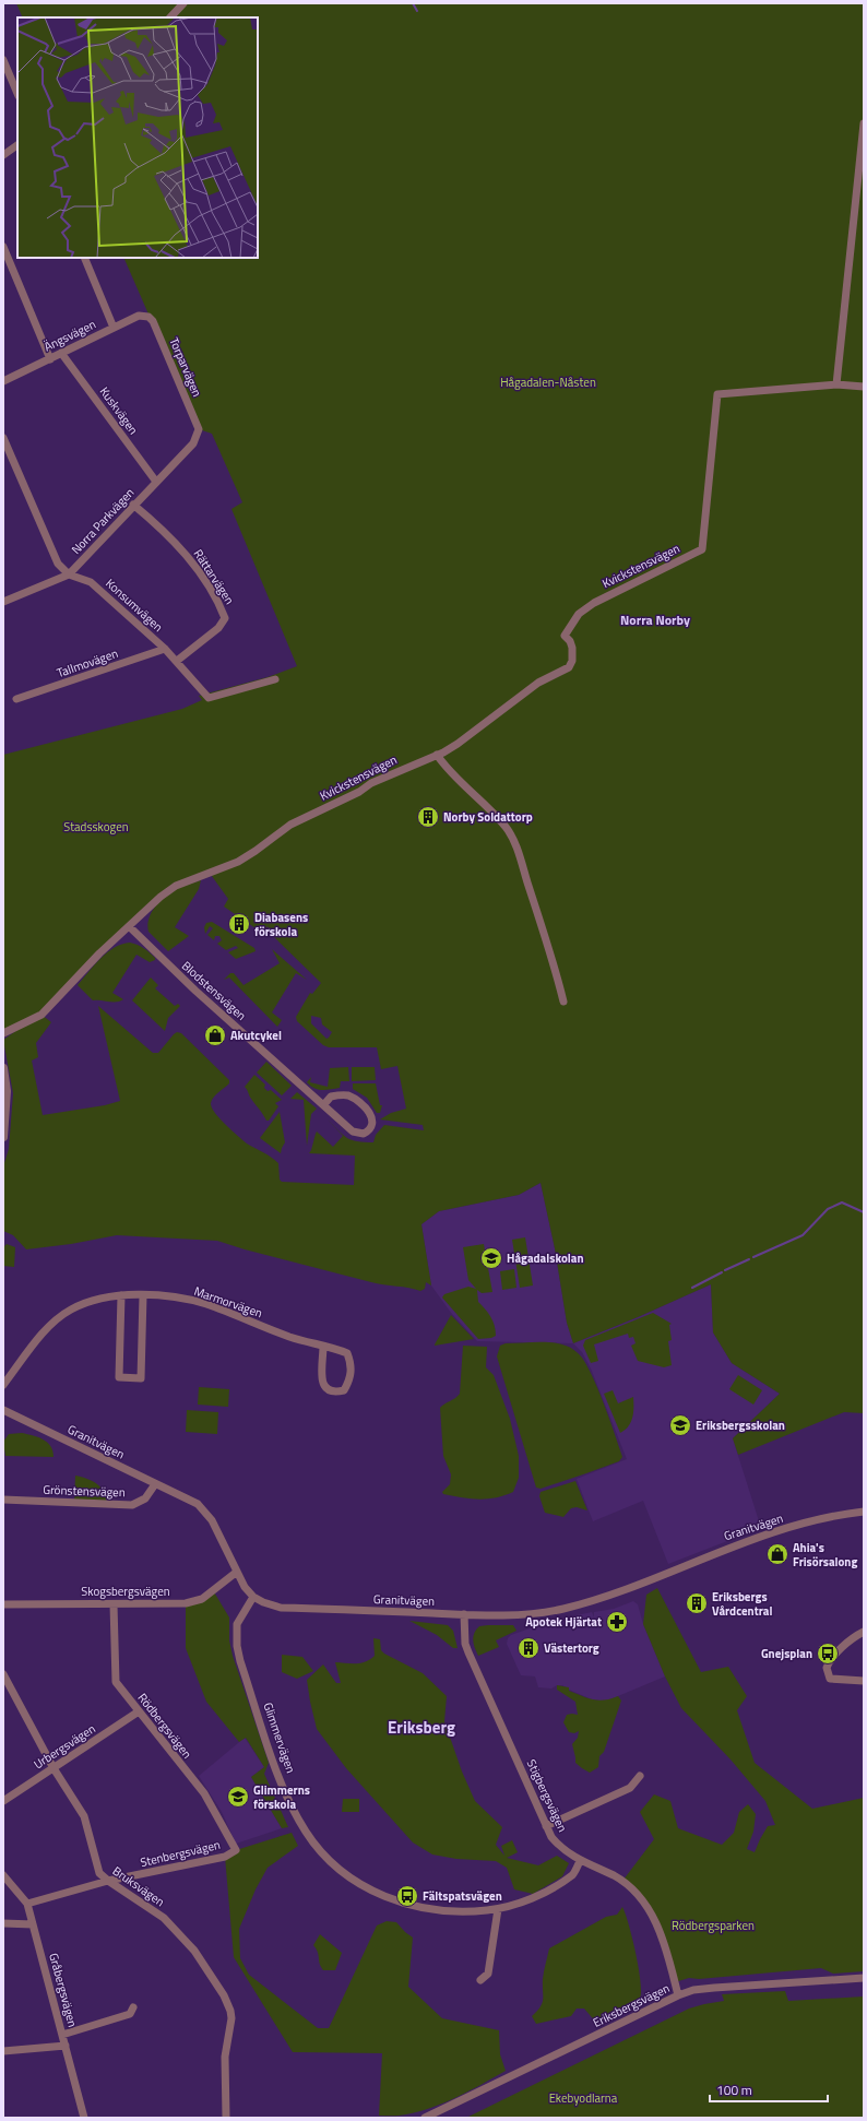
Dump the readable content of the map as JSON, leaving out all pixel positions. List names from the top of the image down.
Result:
{
  "streets": {
    "street": [
      "Ängsvägen",
      "Torparvägen",
      "Kuskvägen",
      "Norra Parkvägen",
      "Kvickstensvägen",
      "Rättarvägen",
      "Konsumvägen",
      "Tallmovägen",
      "Blodstensvägen",
      "Marmorvägen",
      "Granitvägen",
      "Grönstensvägen",
      "Skogsbergsvägen",
      "Rödbergsvägen",
      "Glimmervägen",
      "Urbergsvägen",
      "Stigbergsvägen",
      "Stenbergsvägen",
      "Bruksvägen",
      "Gråbergsvägen",
      "Eriksbergsvägen"
    ]
  },
  "crossings": [
    ["Ängsvägen", "Torparvägen"],
    ["Ängsvägen", "Kuskvägen"],
    ["Torparvägen", "Norra Parkvägen"],
    ["Kuskvägen", "Norra Parkvägen"],
    ["Norra Parkvägen", "Rättarvägen"],
    ["Norra Parkvägen", "Konsumvägen"],
    ["Kvickstensvägen", "Blodstensvägen"],
    ["Rättarvägen", "Konsumvägen"],
    ["Konsumvägen", "Tallmovägen"],
    ["Granitvägen", "Grönstensvägen"],
    ["Granitvägen", "Skogsbergsvägen"],
    ["Granitvägen", "Glimmervägen"],
    ["Granitvägen", "Stigbergsvägen"],
    ["Skogsbergsvägen", "Rödbergsvägen"],
    ["Rödbergsvägen", "Urbergsvägen"],
    ["Rödbergsvägen", "Stenbergsvägen"],
    ["Glimmervägen", "Stigbergsvägen"],
    ["Urbergsvägen", "Bruksvägen"],
    ["Stigbergsvägen", "Eriksbergsvägen"],
    ["Stenbergsvägen", "Bruksvägen"],
    ["Stenbergsvägen", "Gråbergsvägen"]
  ],
  "districts": ["Norra Norby", "Eriksberg"],
  "parks": [
    "Hågadalen-Nåsten",
    "Stadsskogen",
    "Rödbergsparken",
    "Ekebyodlarna"
  ],
  "places": {
    "building": [
      "Norby Soldattorp",
      "Diabasens förskola",
      "Eriksbergs Vårdcentral",
      "Västertorg"
    ],
    "shop": ["Akutcykel", "Ahia's Frisörsalong"],
    "school or university": ["Hågadalskolan", "Eriksbergsskolan", "Glimmerns förskola"],
    "pharmacy": ["Apotek Hjärtat"],
    "bus stop": ["Gnejsplan", "Fältspatsvägen"]
  },
  "scale_bar": "100 m"
}
